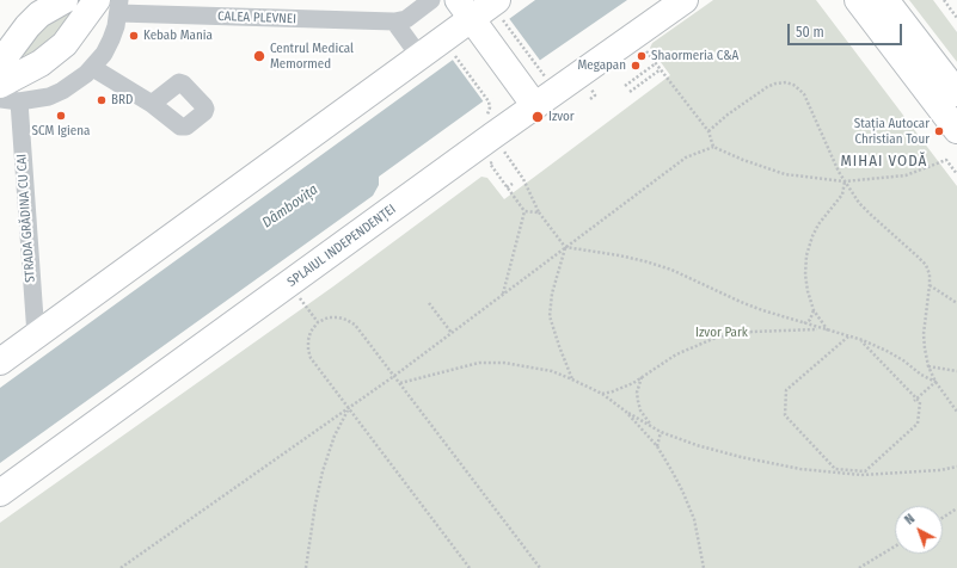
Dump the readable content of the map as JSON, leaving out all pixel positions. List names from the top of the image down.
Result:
{
  "streets": {
    "main road": ["SPLAIUL INDEPENDENȚEI"],
    "street": ["CALEA PLEVNEI", "STRADA GRĂDINA CU CAI"]
  },
  "districts": ["MIHAI VODĂ"],
  "water": ["Dâmbovița"],
  "parks": ["Izvor Park"],
  "places": [
    "Kebab Mania",
    "Centrul Medical Memormed",
    "Shaormeria C&A",
    "Megapan",
    "BRD",
    "SCM Igiena",
    "Izvor",
    "Stația Autocar Christian Tour"
  ],
  "scale_bar": "50 m",
  "north": "top left"
}
